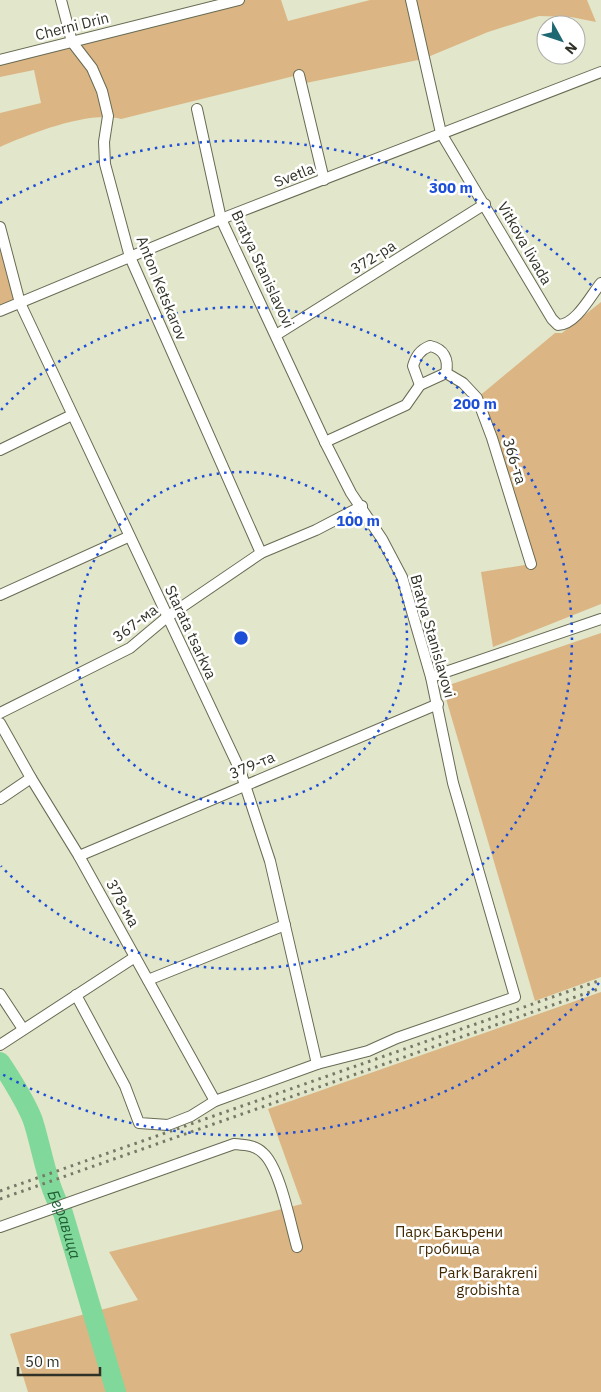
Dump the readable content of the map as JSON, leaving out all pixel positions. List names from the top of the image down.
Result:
{
  "streets": {
    "street": [
      "Cherni Drin",
      "Svetla",
      "Vitkova livada",
      "372-ра",
      "Bratya Stanislavovi",
      "Anton Ketskarov",
      "366-та",
      "367-ма",
      "Starata tsarkva",
      "379-та",
      "378-ма"
    ]
  },
  "crossings": [
    ["Cherni Drin", "Anton Ketskarov"],
    ["Svetla", "Vitkova livada"],
    ["Svetla", "Bratya Stanislavovi"],
    ["Svetla", "Anton Ketskarov"],
    ["Svetla", "Starata tsarkva"],
    ["Vitkova livada", "372-ра"],
    ["372-ра", "Bratya Stanislavovi"],
    ["Bratya Stanislavovi", "367-ма"],
    ["Bratya Stanislavovi", "Starata tsarkva"],
    ["Bratya Stanislavovi", "379-та"],
    ["Anton Ketskarov", "367-ма"],
    ["367-ма", "Starata tsarkva"],
    ["Starata tsarkva", "379-та"],
    ["379-та", "378-ма"]
  ],
  "water": ["Беравица"],
  "parks": ["Парк Бакърени гробища", "Park Barakreni grobishta"],
  "scale_bar": "50 m",
  "north": "bottom right",
  "rings": ["300 m", "200 m", "100 m"]
}
